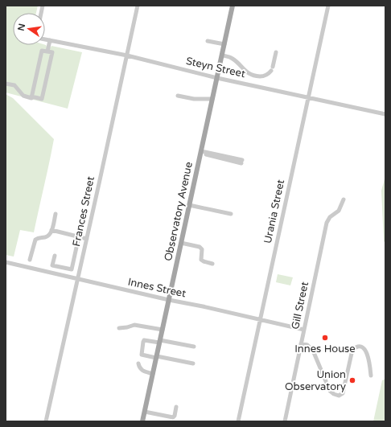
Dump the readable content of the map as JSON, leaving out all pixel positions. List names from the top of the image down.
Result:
{
  "streets": {
    "main road": ["Observatory Avenue"],
    "street": [
      "Steyn Street",
      "Frances Street",
      "Urania Street",
      "Innes Street",
      "Gill Street"
    ]
  },
  "crossings": [
    ["Steyn Street", "Frances Street"],
    ["Steyn Street", "Observatory Avenue"],
    ["Steyn Street", "Urania Street"],
    ["Frances Street", "Innes Street"],
    ["Observatory Avenue", "Innes Street"],
    ["Urania Street", "Innes Street"],
    ["Innes Street", "Gill Street"]
  ],
  "places": ["Innes House", "Union Observatory"],
  "north": "left"
}
